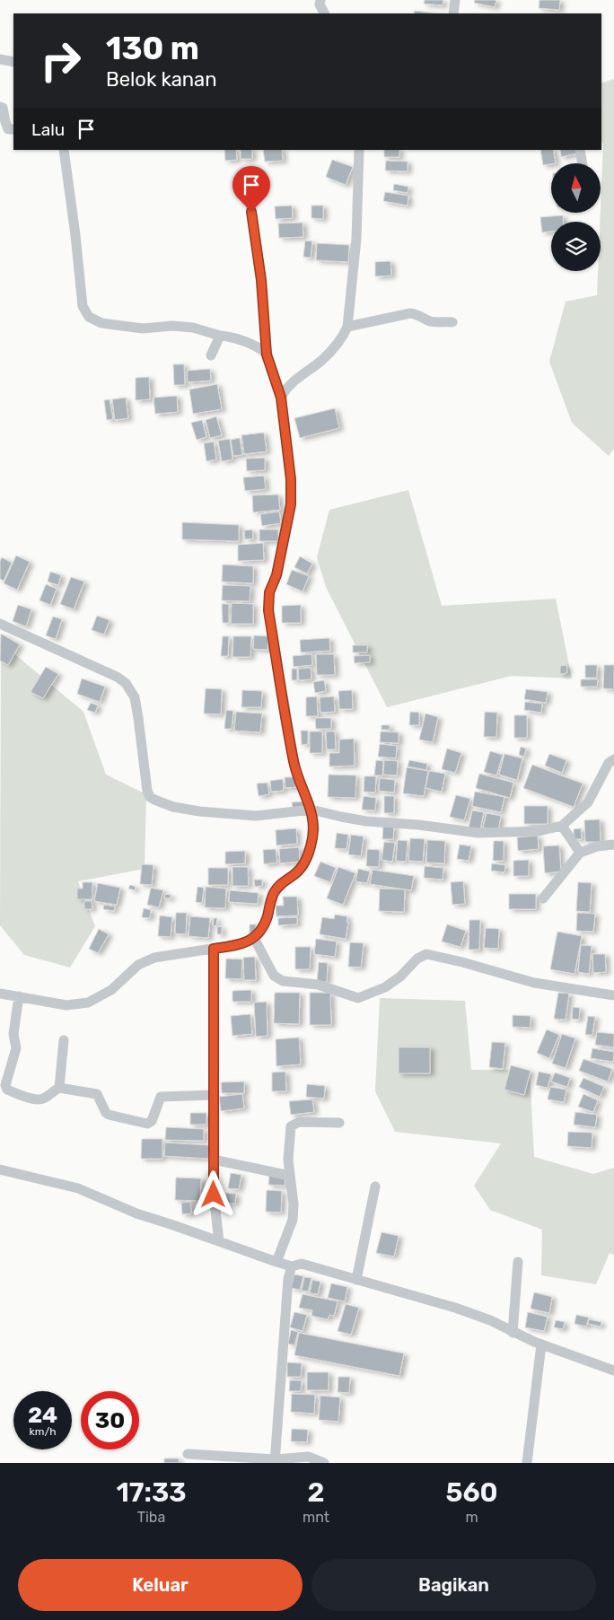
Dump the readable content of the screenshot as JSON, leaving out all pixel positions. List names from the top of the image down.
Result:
{
  "north": "top",
  "page": {
    "turn": ["130 m", "Belok kanan"],
    "then": "Lalu",
    "speed": "24 km/h",
    "limit": "30",
    "eta": [
      "17:33",
      "Tiba",
      "2",
      "mnt",
      "560",
      "m"
    ],
    "buttons": ["Keluar", "Bagikan"]
  }
}
